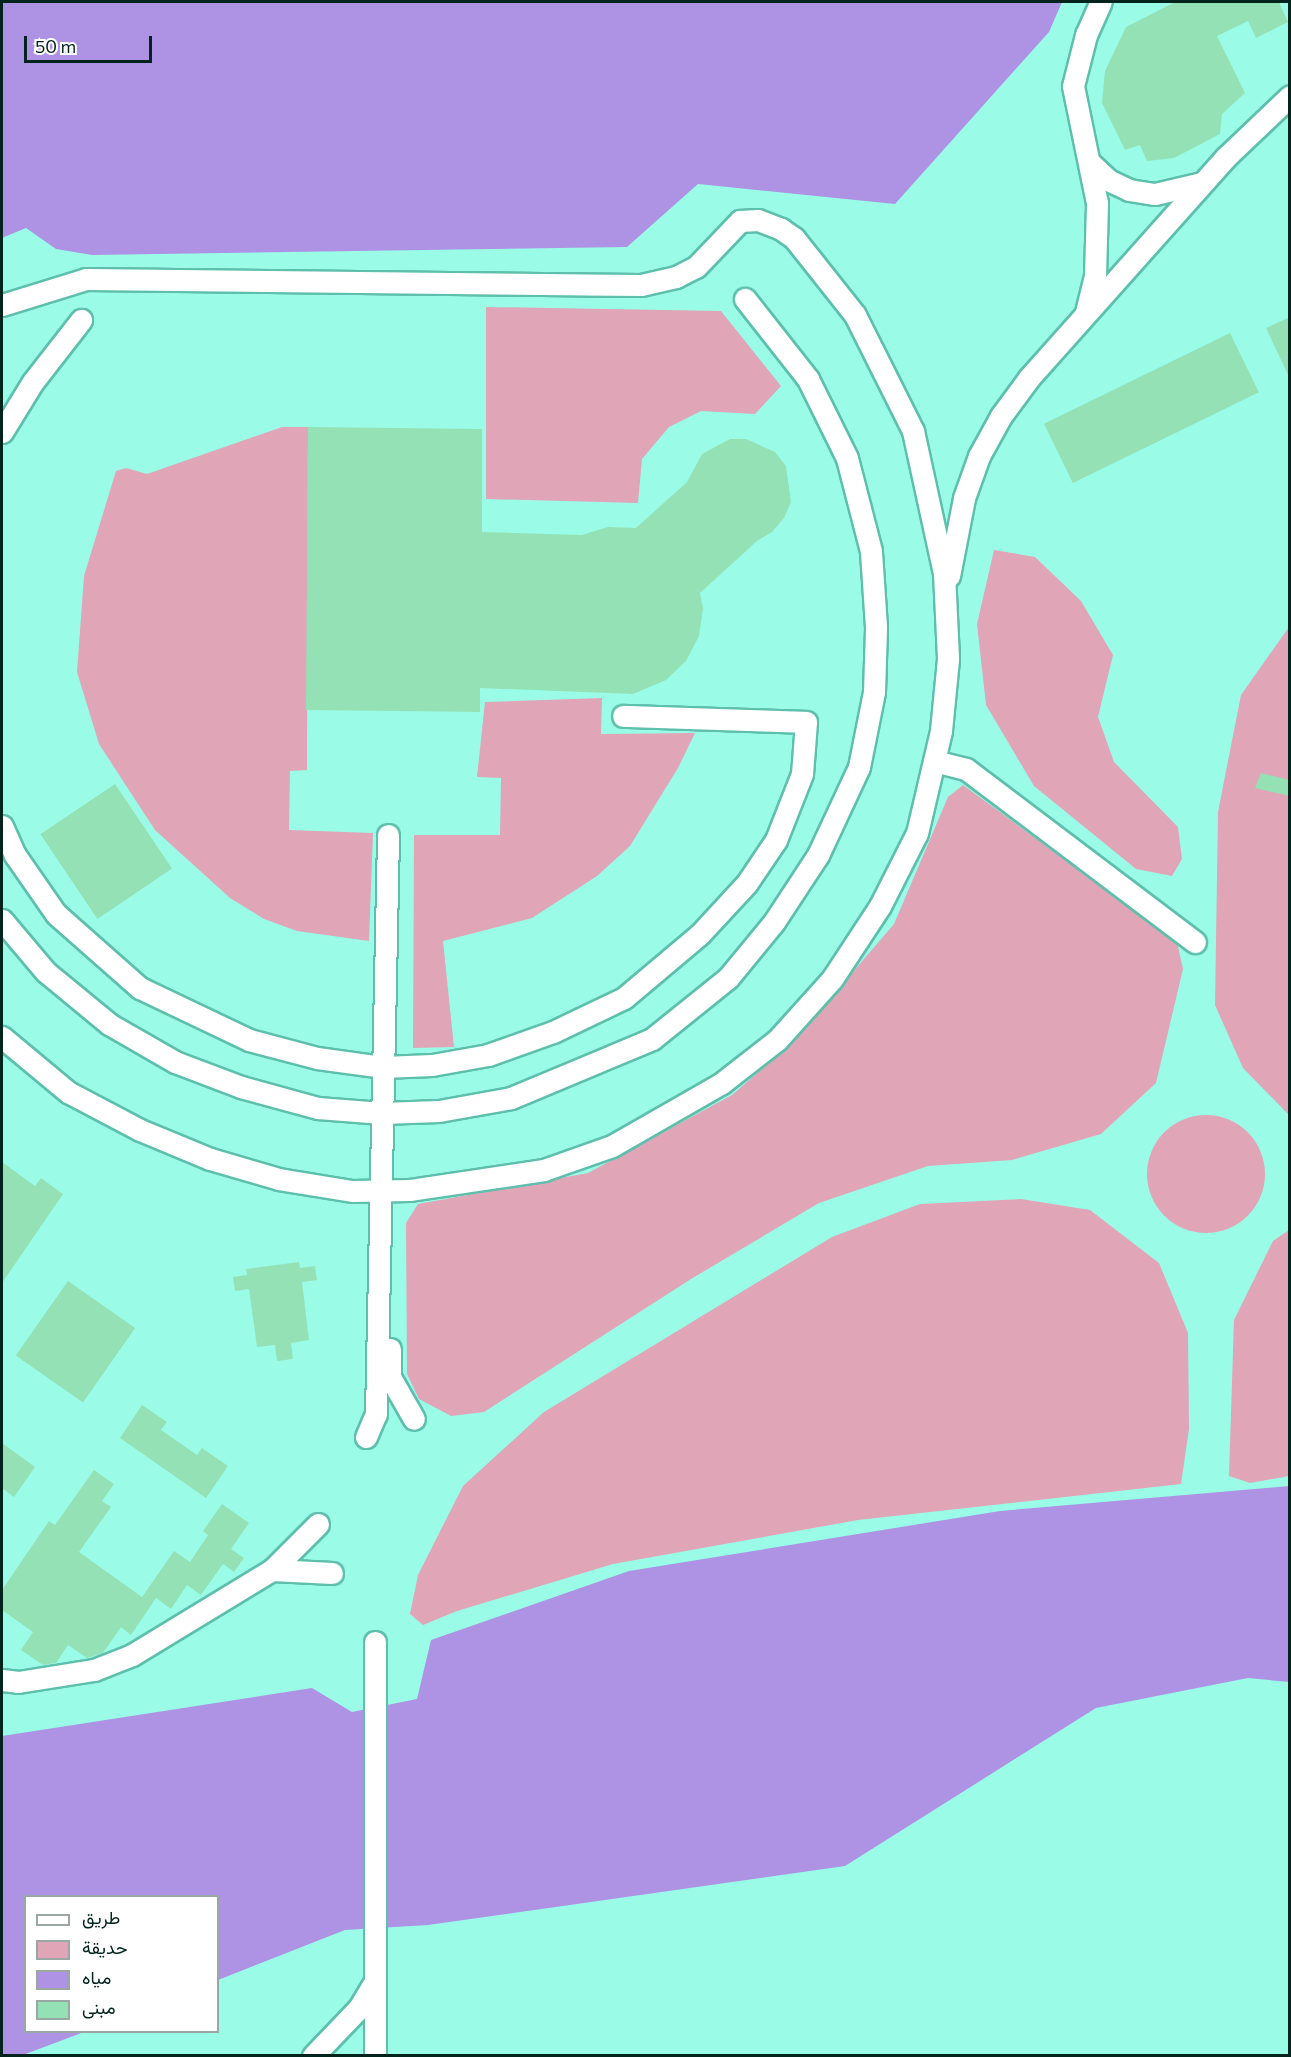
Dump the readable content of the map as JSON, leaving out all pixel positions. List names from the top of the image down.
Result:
{
  "legend": [
    "طريق",
    "حديقة",
    "مياه",
    "مبنى"
  ],
  "scale_bar": "50 m"
}
